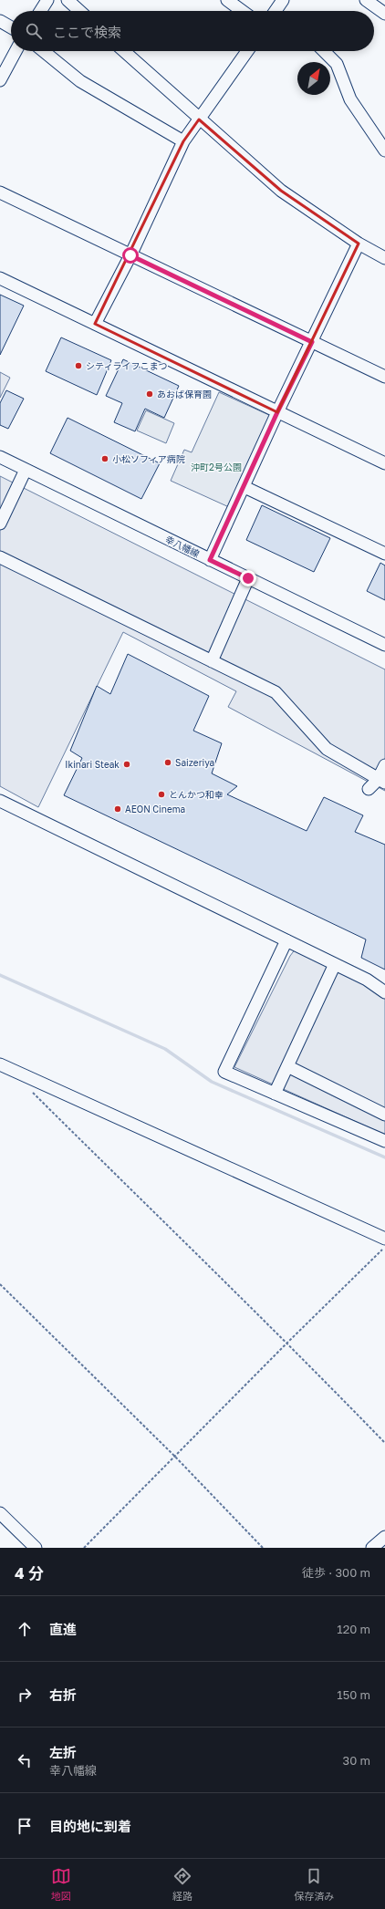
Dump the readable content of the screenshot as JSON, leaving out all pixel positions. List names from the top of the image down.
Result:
{
  "streets": {
    "street": ["幸八幡線"]
  },
  "parks": ["沖町2号公園"],
  "places": [
    "シティライフこまつ",
    "あおば保育園",
    "小松ソフィア病院",
    "Saizeriya",
    "Ikinari Steak",
    "とんかつ和幸",
    "AEON Cinema"
  ],
  "north": "top right",
  "page": {
    "search": "ここで検索",
    "heading": ["4 分", "徒歩 · 300 m"],
    "list": [
      ["直進", "120 m"],
      ["右折", "150 m"],
      ["左折", "幸八幡線", "30 m"],
      "目的地に到着"
    ],
    "nav": ["地図", "経路", "保存済み"]
  }
}
